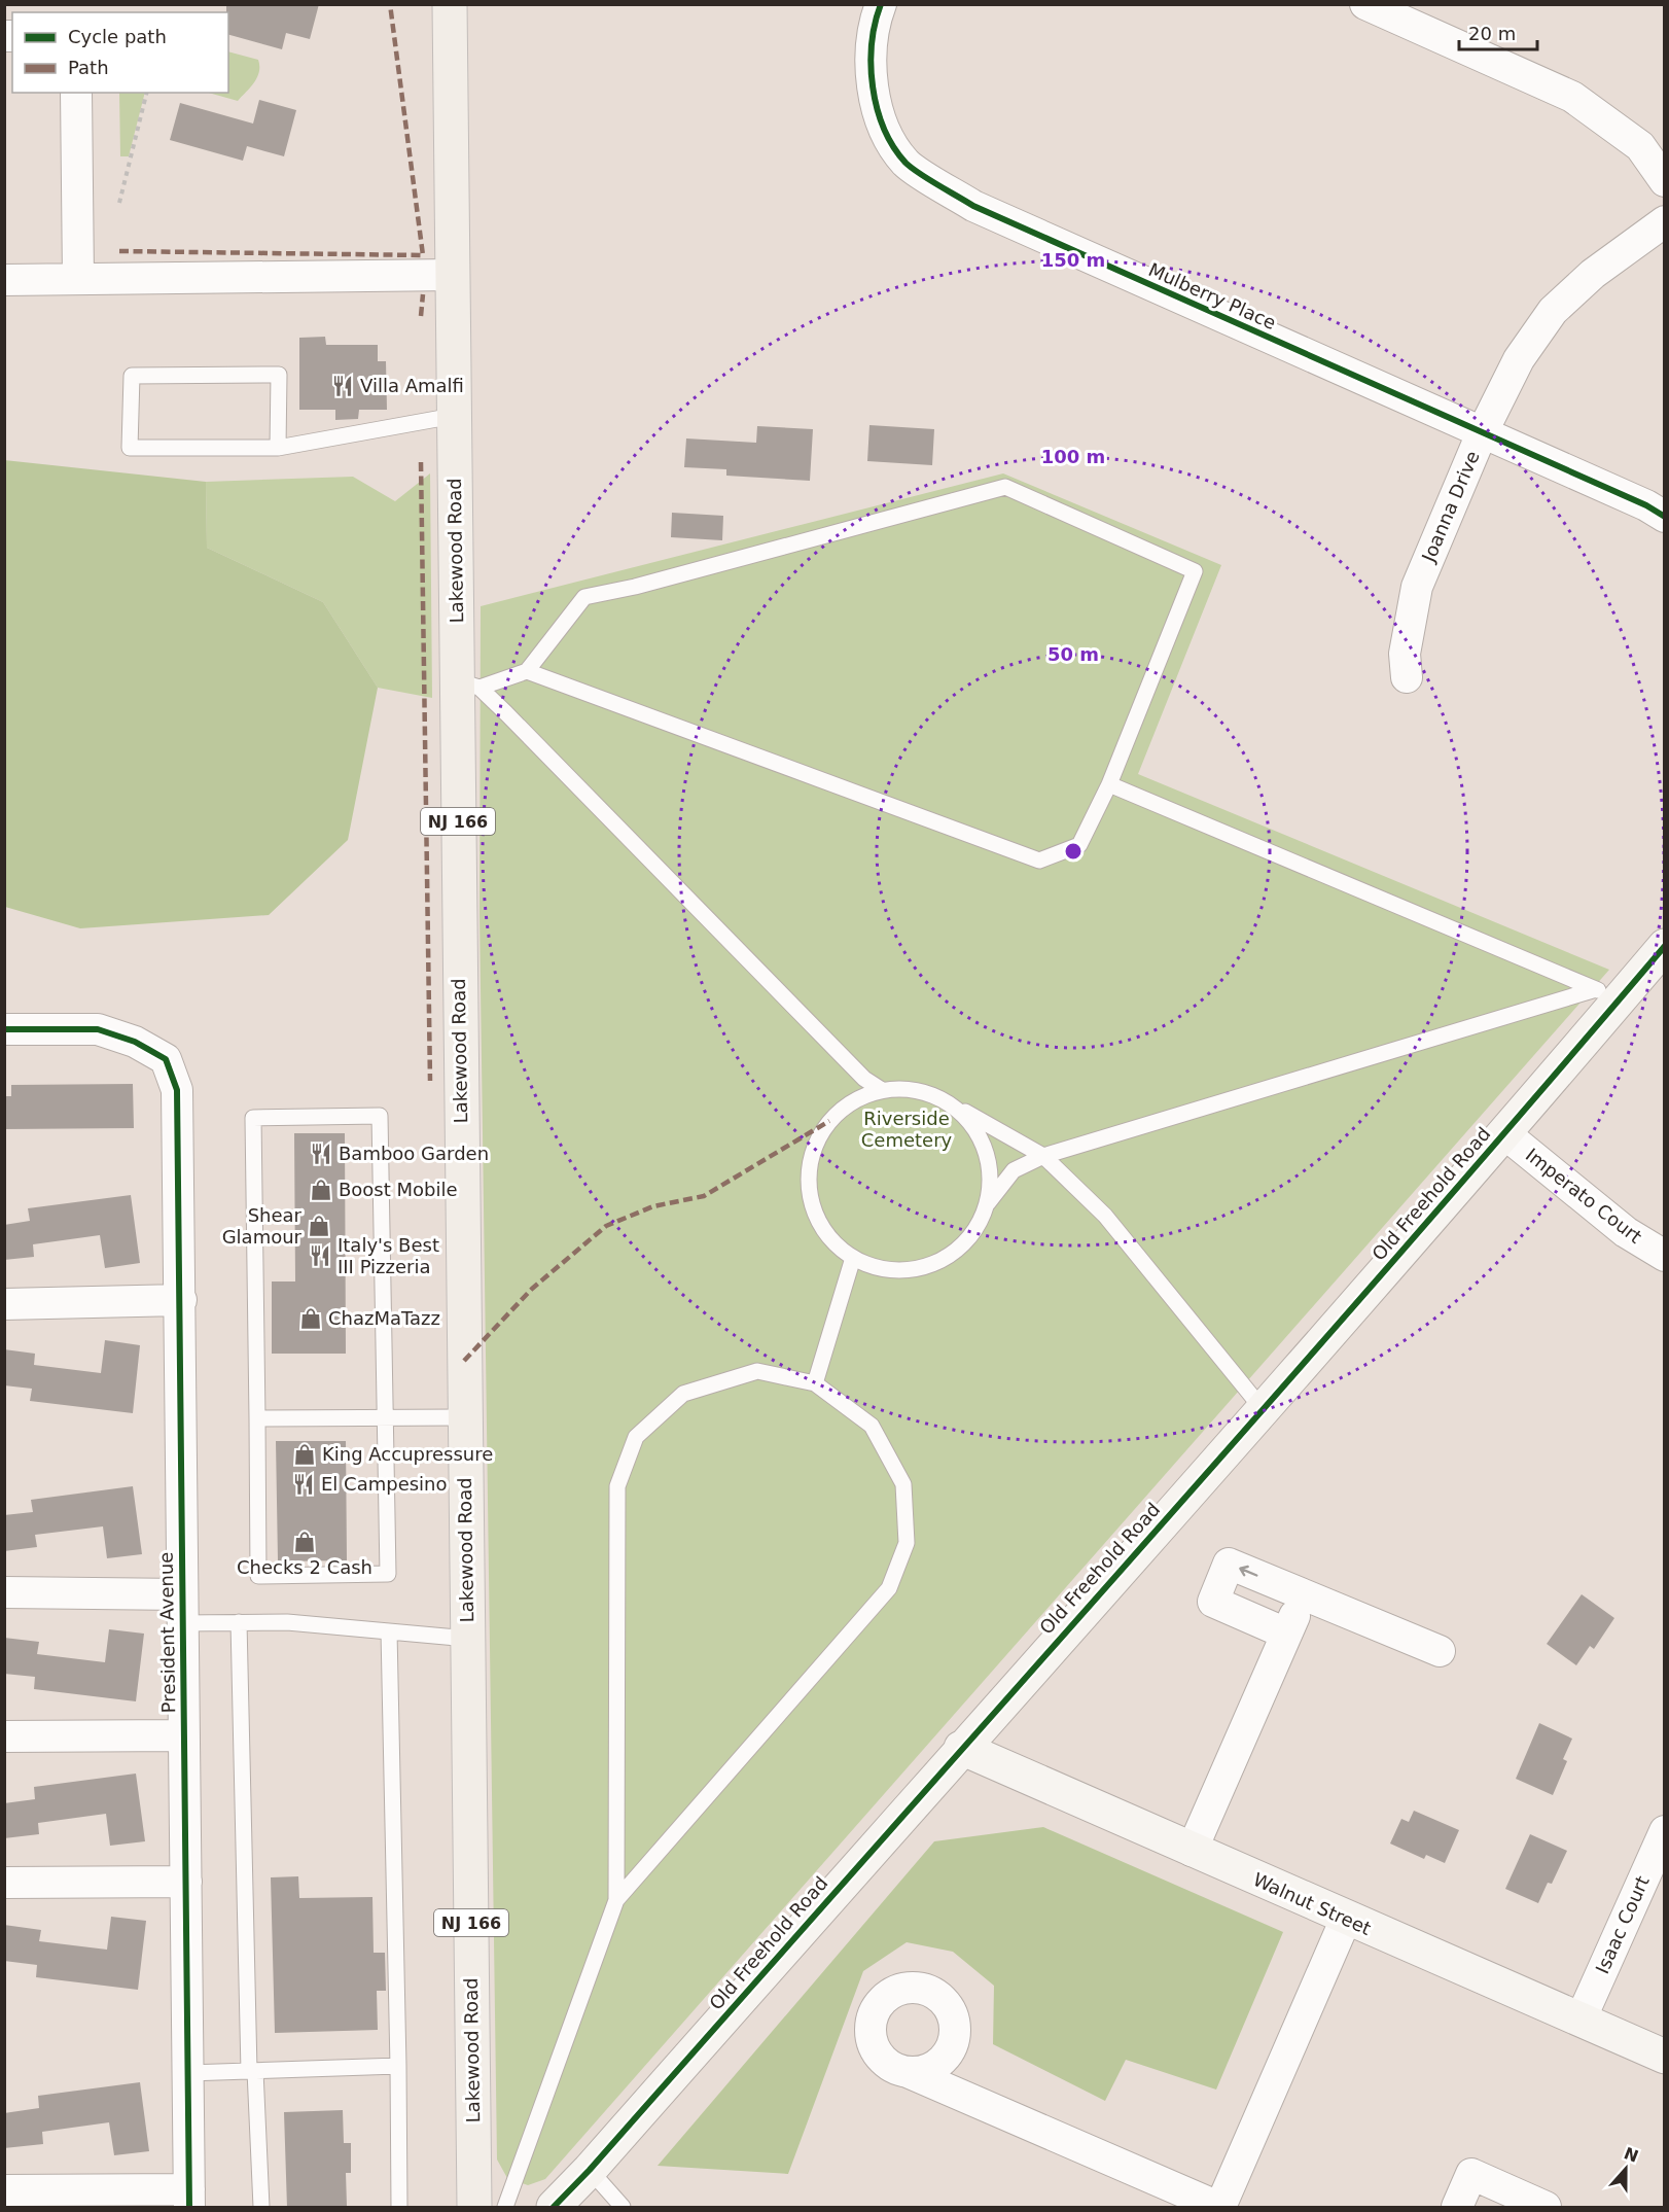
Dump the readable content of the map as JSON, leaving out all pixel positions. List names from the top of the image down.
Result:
{
  "streets": {
    "main road": [
      "Lakewood Road",
      "NJ 166",
      "Old Freehold Road",
      "Walnut Street"
    ],
    "street": [
      "Mulberry Place",
      "Joanna Drive",
      "Imperato Court",
      "President Avenue",
      "Isaac Court"
    ]
  },
  "crossings": [
    ["Mulberry Place", "Joanna Drive"],
    ["Old Freehold Road", "Imperato Court"],
    ["Old Freehold Road", "Walnut Street"],
    ["Walnut Street", "Isaac Court"]
  ],
  "parks": ["Riverside Cemetery"],
  "places": {
    "restaurant": [
      "Villa Amalfi",
      "Bamboo Garden",
      "Italy's Best III Pizzeria",
      "El Campesino"
    ],
    "shop": [
      "Boost Mobile",
      "Shear Glamour",
      "ChazMaTazz",
      "King Accupressure",
      "Checks 2 Cash"
    ]
  },
  "legend": ["Cycle path", "Path"],
  "scale_bar": "20 m",
  "north": "top",
  "rings": ["150 m", "100 m", "50 m"]
}
